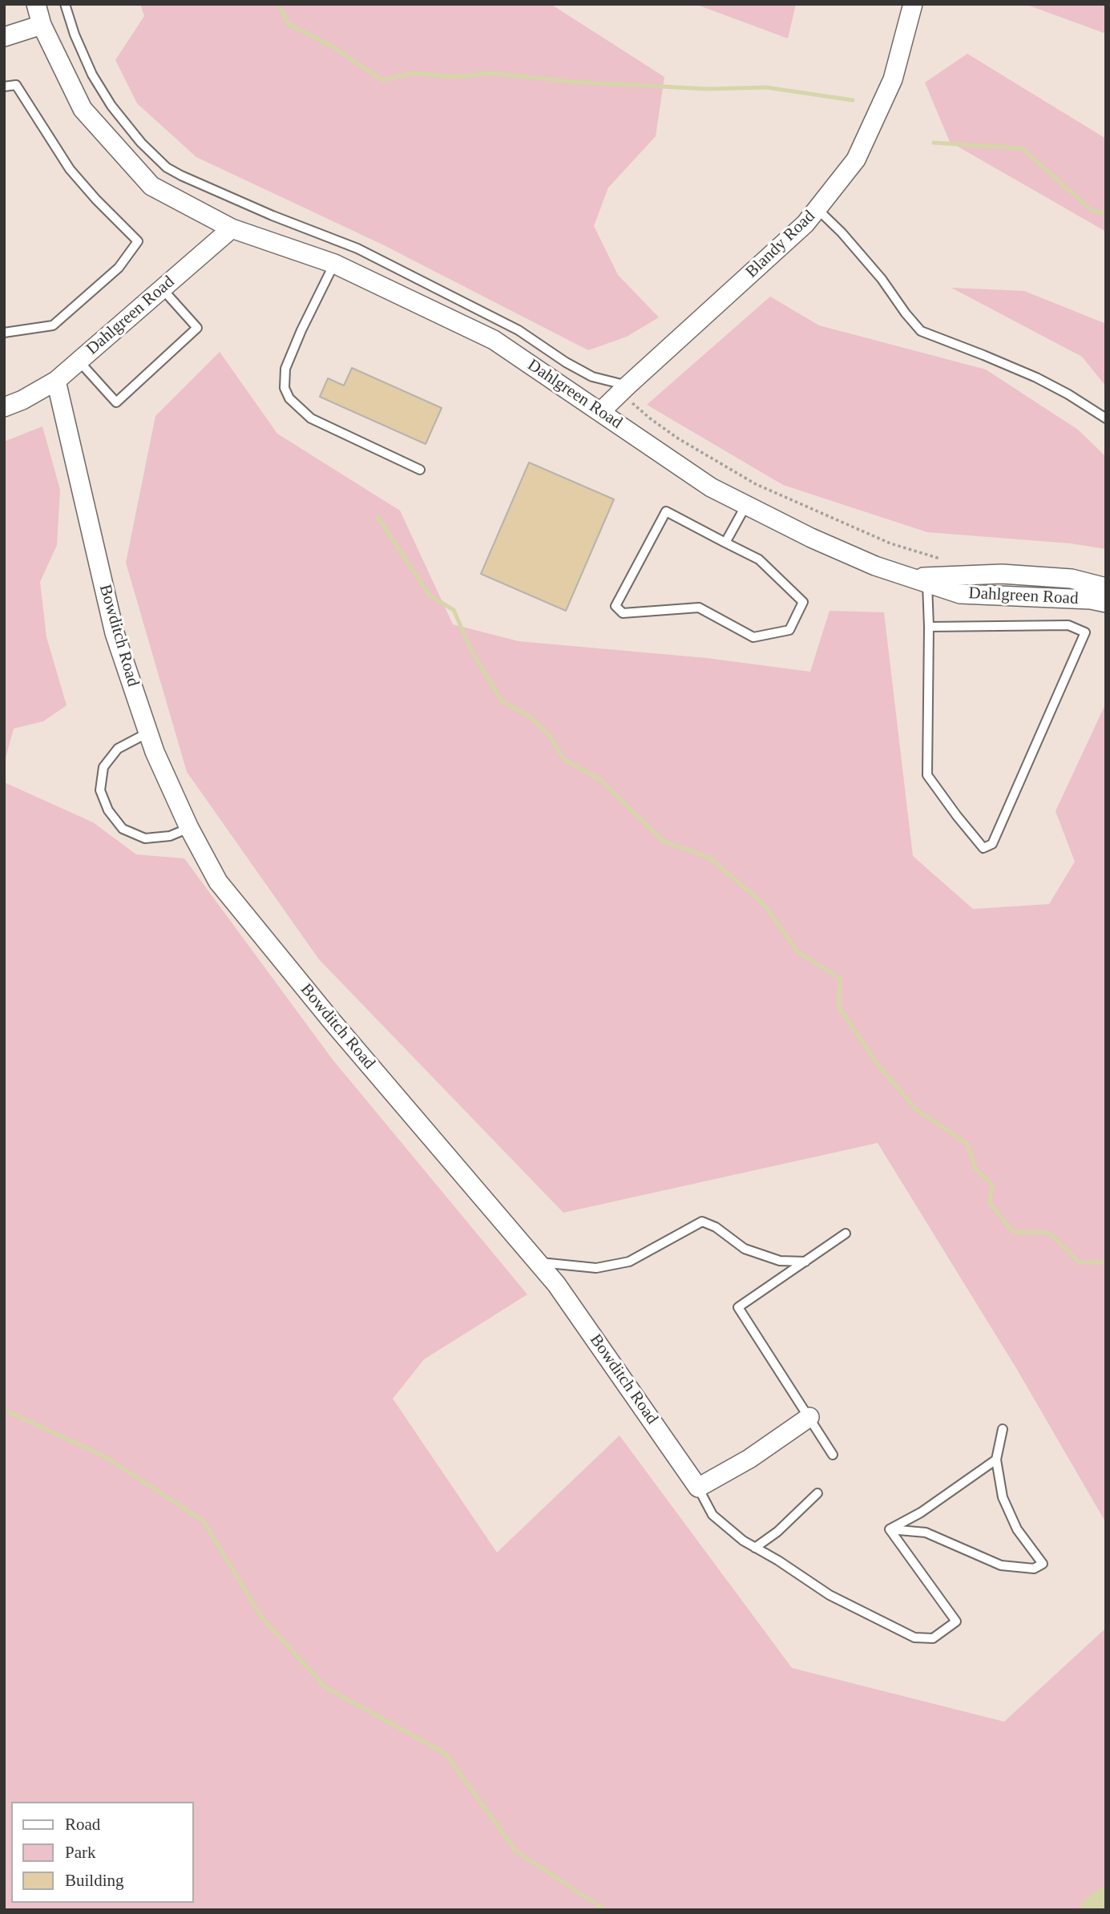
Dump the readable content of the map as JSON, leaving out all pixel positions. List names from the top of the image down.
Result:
{
  "streets": {
    "street": ["Blandy Road", "Dahlgreen Road", "Bowditch Road"]
  },
  "crossings": [
    ["Blandy Road", "Dahlgreen Road"],
    ["Dahlgreen Road", "Bowditch Road"]
  ],
  "legend": ["Road", "Park", "Building"]
}
